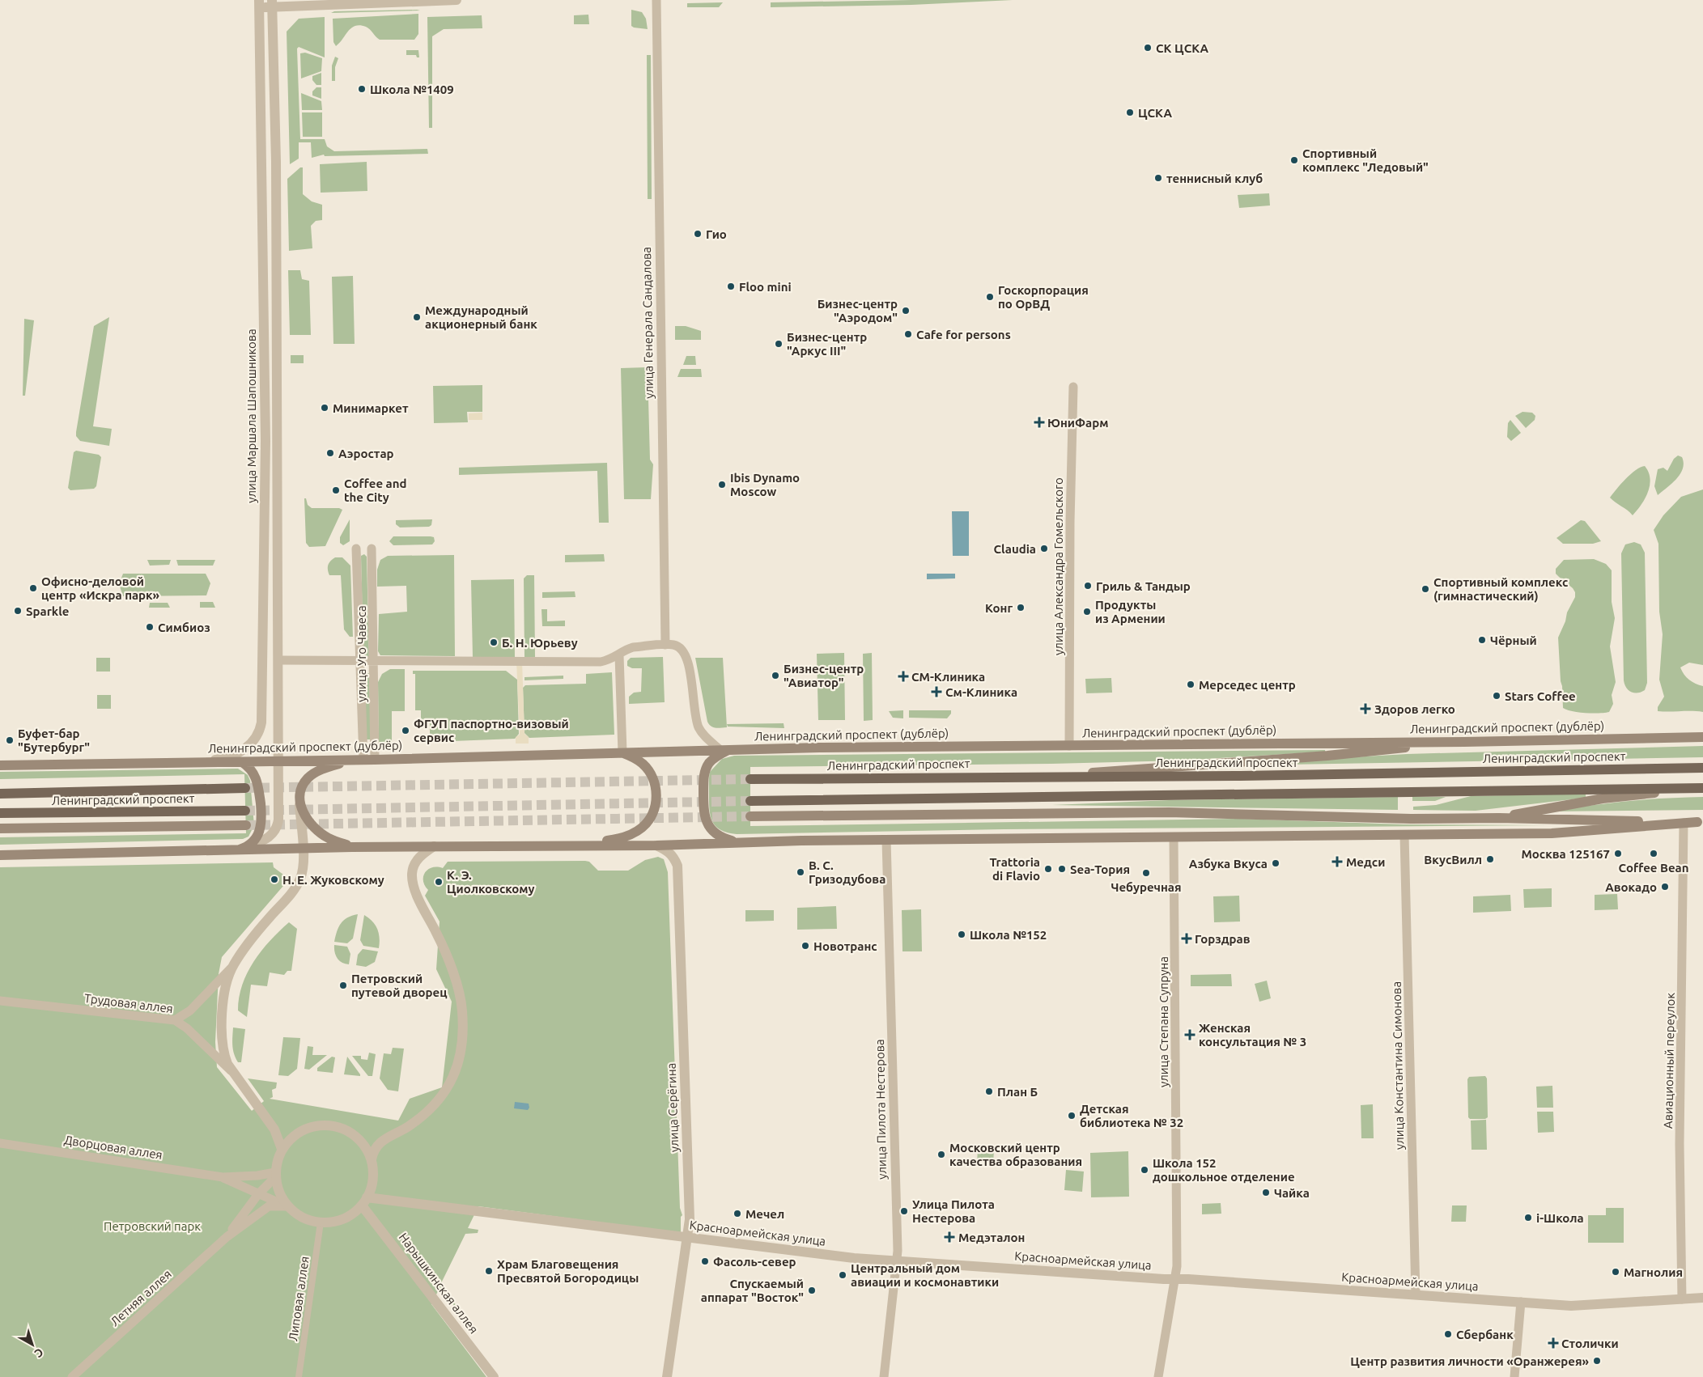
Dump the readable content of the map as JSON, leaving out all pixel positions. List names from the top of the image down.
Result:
{
  "streets": {
    "main road": ["Ленинградский проспект (дублёр)", "Ленинградский проспект"],
    "street": [
      "улица Генерала Сандалова",
      "улица Маршала Шапошникова",
      "улица Александра Гомельского",
      "улица Уго Чавеса",
      "Трудовая аллея",
      "улица Степана Супруна",
      "Авиационный переулок",
      "улица Константина Симонова",
      "улица Серёгина",
      "улица Пилота Нестерова",
      "Дворцовая аллея",
      "Красноармейская улица",
      "Нарышкинская аллея",
      "Летняя аллея",
      "Липовая аллея"
    ]
  },
  "crossings": [
    ["улица Маршала Шапошникова", "Ленинградский проспект (дублёр)"],
    ["улица Александра Гомельского", "Ленинградский проспект (дублёр)"],
    ["улица Уго Чавеса", "Ленинградский проспект (дублёр)"],
    ["улица Степана Супруна", "Красноармейская улица"],
    ["Авиационный переулок", "Красноармейская улица"],
    ["улица Константина Симонова", "Красноармейская улица"],
    ["улица Серёгина", "Красноармейская улица"],
    ["улица Пилота Нестерова", "Красноармейская улица"],
    ["Дворцовая аллея", "Красноармейская улица"],
    ["Дворцовая аллея", "Нарышкинская аллея"],
    ["Дворцовая аллея", "Летняя аллея"],
    ["Дворцовая аллея", "Липовая аллея"],
    ["Красноармейская улица", "Нарышкинская аллея"],
    ["Красноармейская улица", "Летняя аллея"],
    ["Красноармейская улица", "Липовая аллея"],
    ["Нарышкинская аллея", "Летняя аллея"],
    ["Нарышкинская аллея", "Липовая аллея"],
    ["Летняя аллея", "Липовая аллея"]
  ],
  "parks": ["Петровский парк"],
  "places": {
    "other": [
      "СК ЦСКА",
      "Школа №1409",
      "ЦСКА",
      "Спортивный комплекс \"Ледовый\"",
      "теннисный клуб",
      "Гио",
      "Floo mini",
      "Госкорпорация по ОрВД",
      "Бизнес-центр \"Аэродом\"",
      "Международный акционерный банк",
      "Cafe for persons",
      "Бизнес-центр \"Аркус III\"",
      "Минимаркет",
      "Аэростар",
      "Ibis Dynamo Moscow",
      "Coffee and the City",
      "Claudia",
      "Гриль & Тандыр",
      "Офисно-деловой центр «Искра парк»",
      "Спортивный комплекс (гимнастический)",
      "Конг",
      "Sparkle",
      "Продукты из Армении",
      "Симбиоз",
      "Чёрный",
      "Б. Н. Юрьеву",
      "Бизнес-центр \"Авиатор\"",
      "Мерседес центр",
      "Stars Coffee",
      "ФГУП паспортно-визовый сервис",
      "Буфет-бар \"Бутербург\"",
      "Москва 125167",
      "Coffee Bean",
      "ВкусВилл",
      "Азбука Вкуса",
      "Trattoria di Flavio",
      "Sea-Тория",
      "В. С. Гризодубова",
      "Чебуречная",
      "Н. Е. Жуковскому",
      "К. Э. Циолковскому",
      "Авокадо",
      "Школа №152",
      "Новотранс",
      "Петровский путевой дворец",
      "План Б",
      "Детская библиотека № 32",
      "Московский центр качества образования",
      "Школа 152 дошкольное отделение",
      "Чайка",
      "Улица Пилота Нестерова",
      "Мечел",
      "i-Школа",
      "Фасоль-север",
      "Храм Благовещения Пресвятой Богородицы",
      "Магнолия",
      "Центральный дом авиации и космонавтики",
      "Спускаемый аппарат \"Восток\"",
      "Сбербанк",
      "Центр развития личности «Оранжерея»"
    ],
    "health": [
      "ЮниФарм",
      "СМ-Клиника",
      "См-Клиника",
      "Здоров легко",
      "Медси",
      "Горздрав",
      "Женская консультация № 3",
      "Медэталон",
      "Столички"
    ]
  },
  "north": "bottom right"
}
